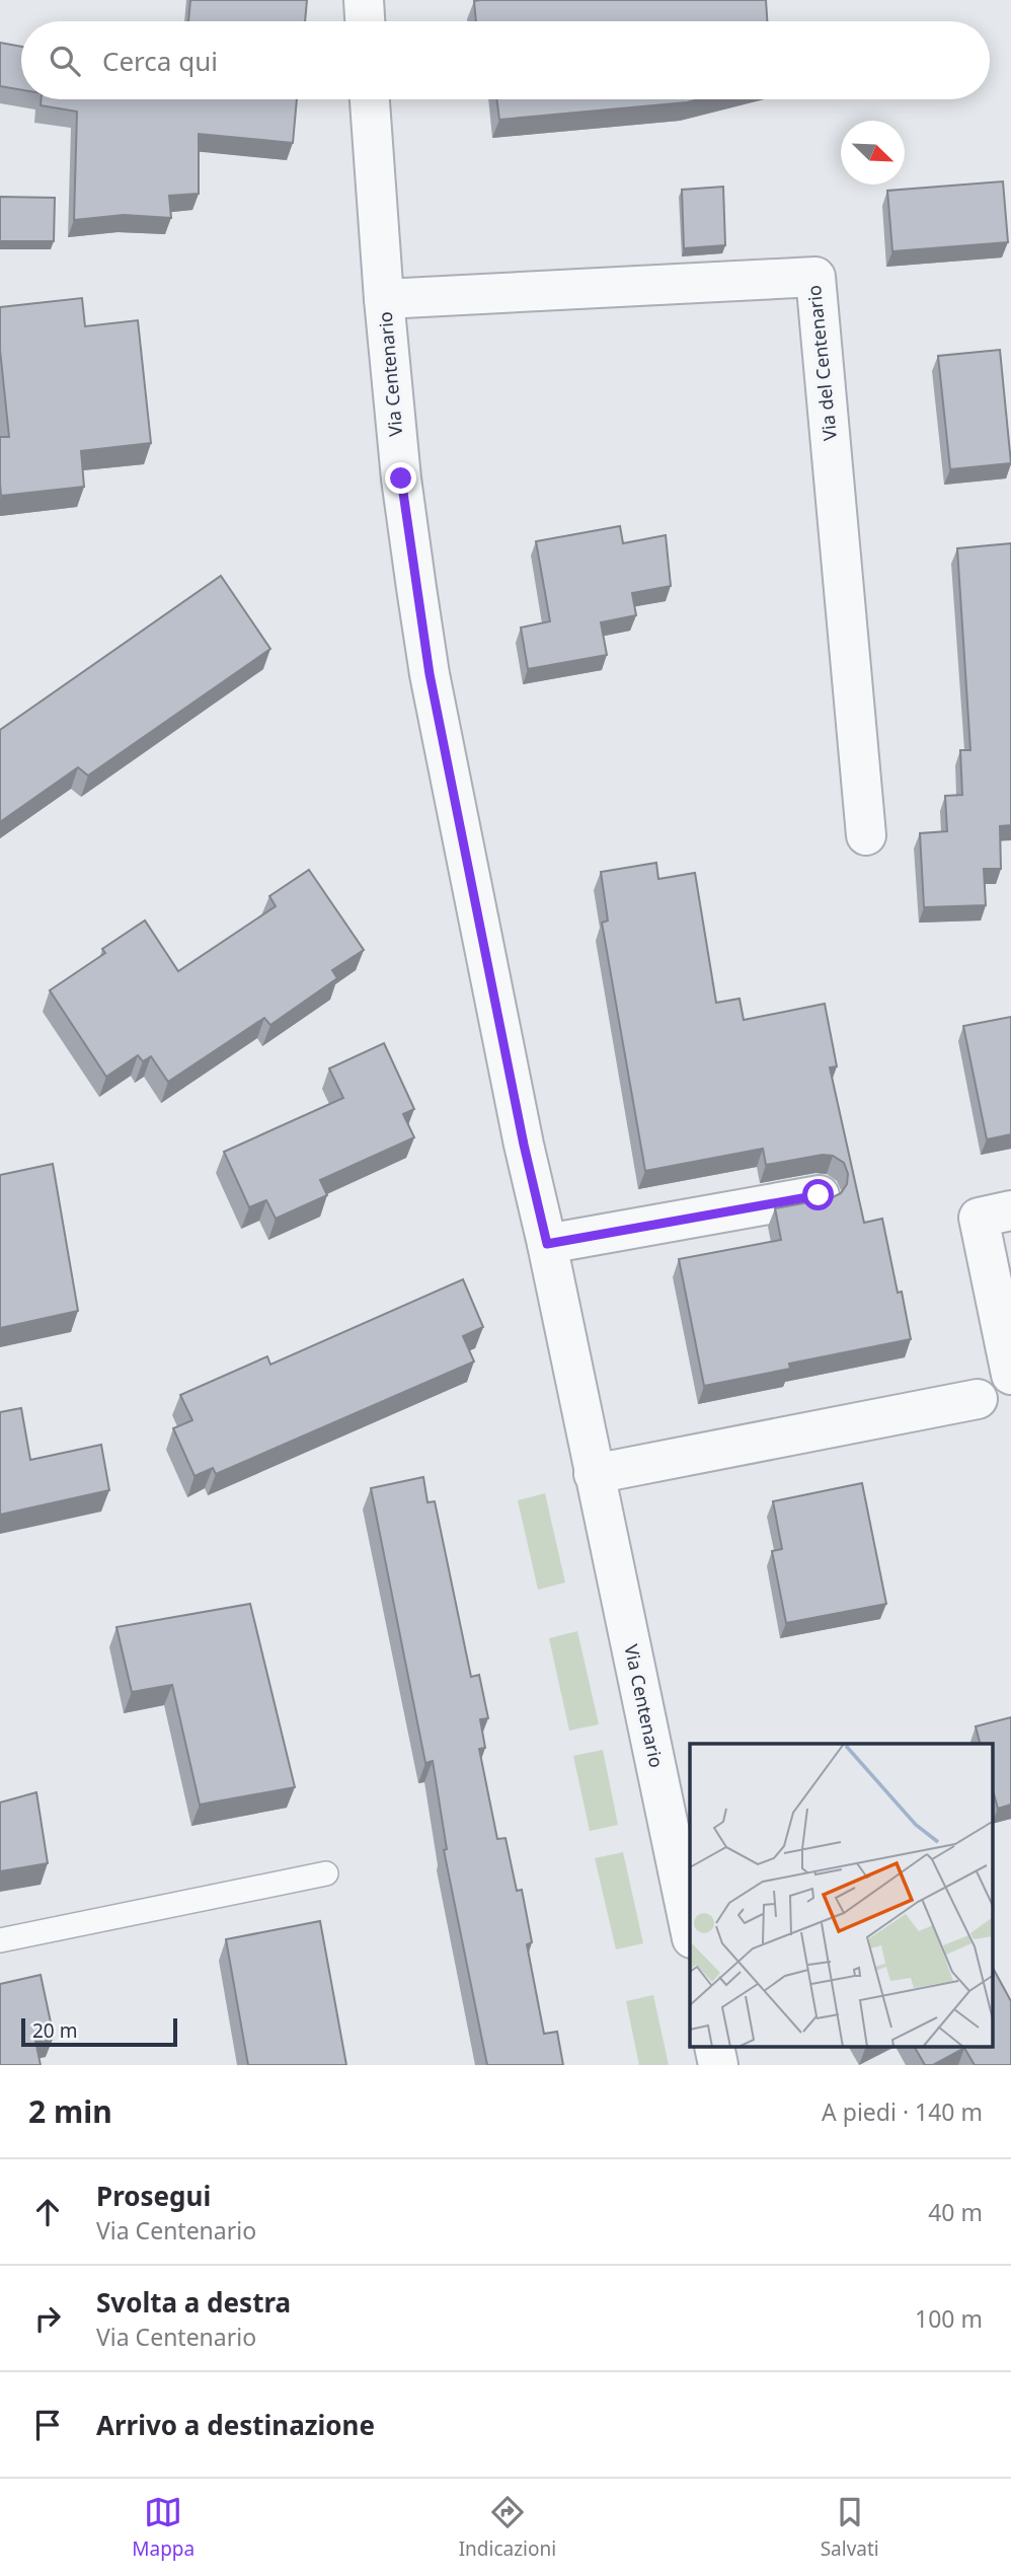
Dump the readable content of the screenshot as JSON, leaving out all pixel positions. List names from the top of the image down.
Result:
{
  "streets": {
    "street": ["Via del Centenario", "Via Centenario"]
  },
  "crossings": [
    ["Via del Centenario", "Via Centenario"]
  ],
  "scale_bar": "20 m",
  "north": "bottom right",
  "page": {
    "search": "Cerca qui",
    "scale": "20 m",
    "heading": ["2 min", "A piedi · 140 m"],
    "list": [
      ["Prosegui", "Via Centenario", "40 m"],
      ["Svolta a destra", "Via Centenario", "100 m"],
      "Arrivo a destinazione"
    ],
    "nav": ["Mappa", "Indicazioni", "Salvati"]
  }
}
